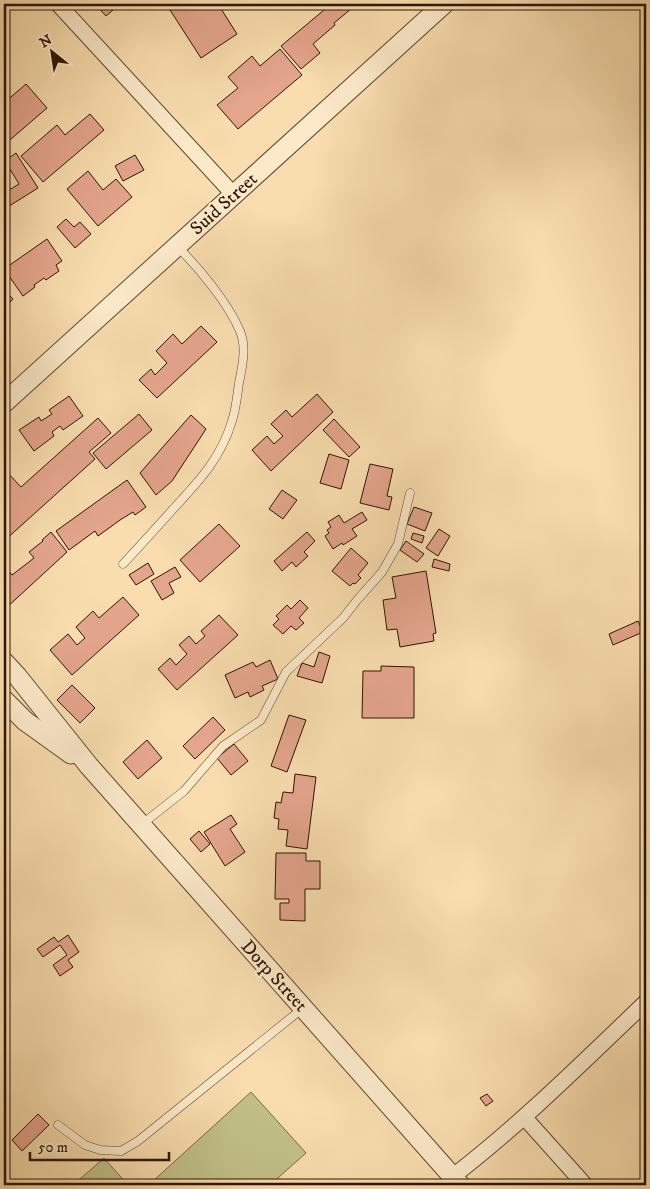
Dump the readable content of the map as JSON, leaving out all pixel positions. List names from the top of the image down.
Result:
{
  "streets": {
    "street": ["Suid Street", "Dorp Street"]
  },
  "scale_bar": "50 m",
  "north": "top left"
}
